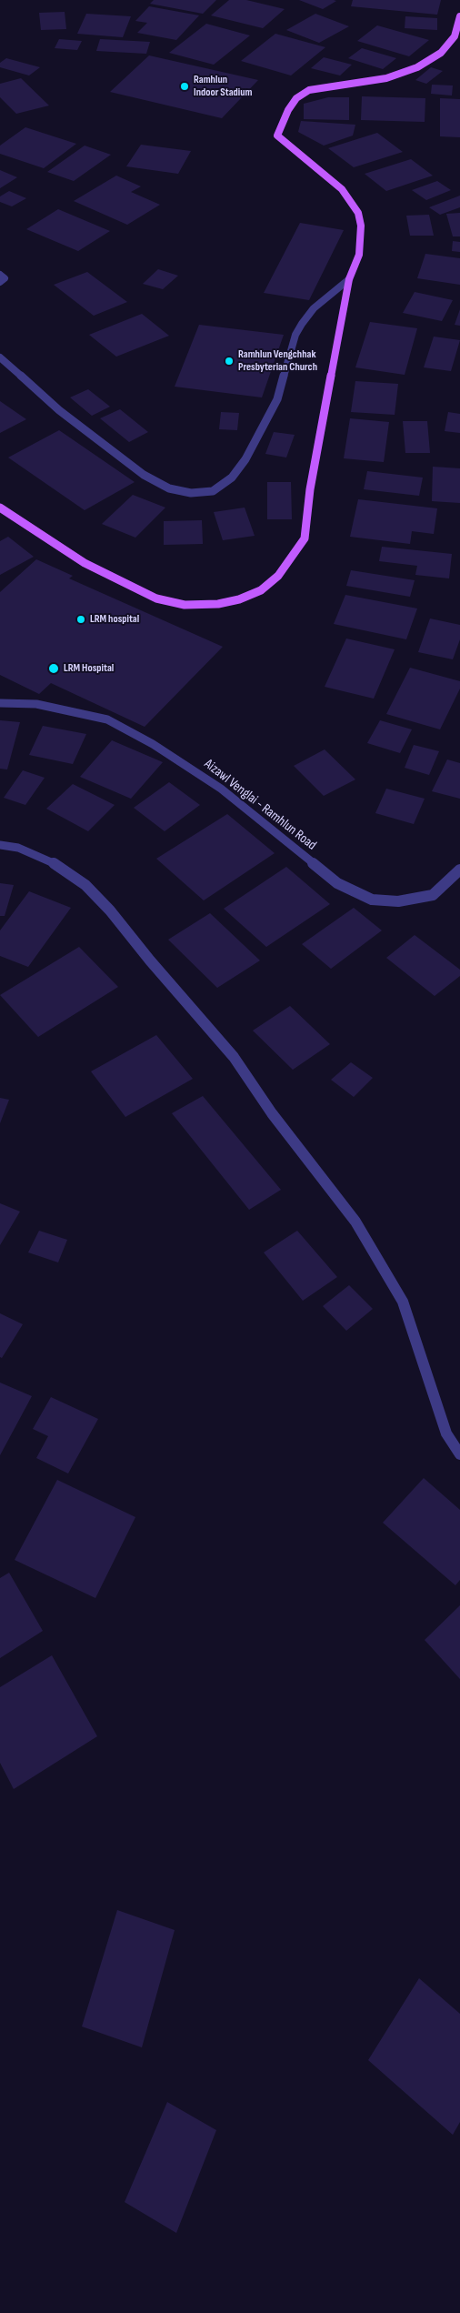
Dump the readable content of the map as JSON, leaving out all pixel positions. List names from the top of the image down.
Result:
{
  "streets": {
    "street": ["Aizawl Venglai - Ramhlun Road"]
  },
  "places": [
    "Ramhlun Indoor Stadium",
    "Ramhlun Vengchhak Presbyterian Church",
    "LRM hospital",
    "LRM Hospital"
  ]
}
